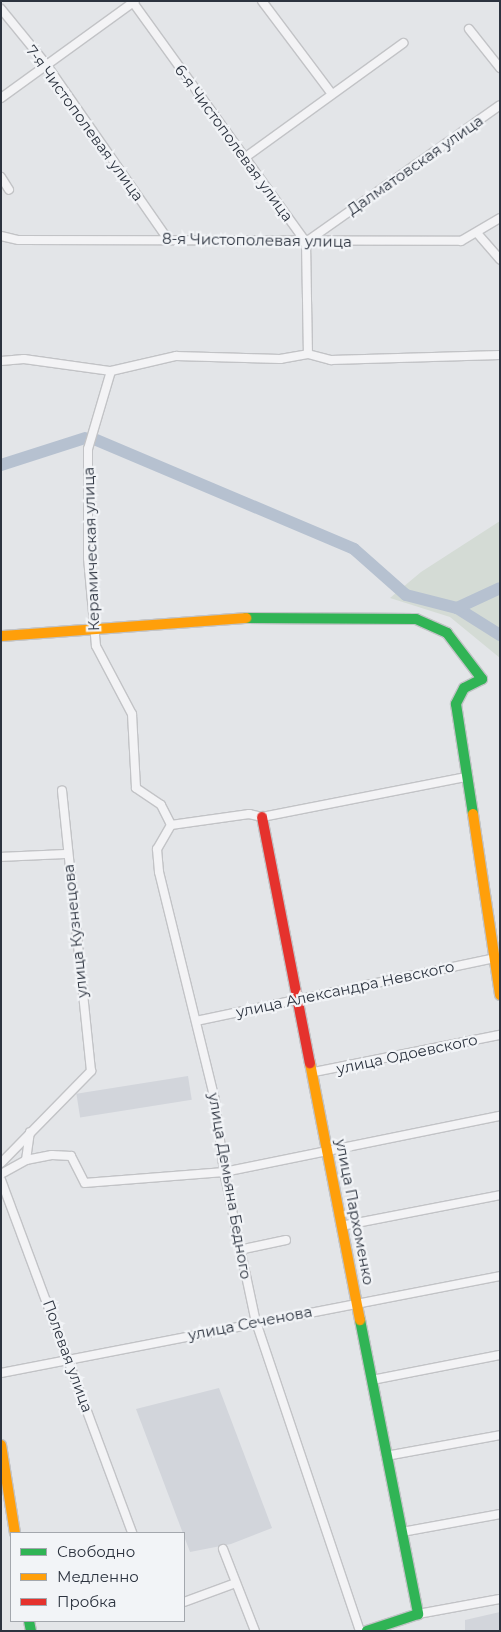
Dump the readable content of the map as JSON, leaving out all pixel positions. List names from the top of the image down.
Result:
{
  "streets": {
    "street": [
      "7-я Чистополевая улица",
      "6-я Чистополевая улица",
      "Далматовская улица",
      "8-я Чистополевая улица",
      "Керамическая улица",
      "улица Кузнецова",
      "улица Александра Невского",
      "улица Одоевского",
      "улица Демьяна Бедного",
      "улица Пархоменко",
      "улица Сеченова",
      "Полевая улица"
    ]
  },
  "crossings": [
    ["7-я Чистополевая улица", "8-я Чистополевая улица"],
    ["6-я Чистополевая улица", "Далматовская улица"],
    ["6-я Чистополевая улица", "8-я Чистополевая улица"],
    ["Далматовская улица", "8-я Чистополевая улица"],
    ["Керамическая улица", "улица Демьяна Бедного"],
    ["улица Александра Невского", "улица Демьяна Бедного"],
    ["улица Александра Невского", "улица Пархоменко"],
    ["улица Одоевского", "улица Пархоменко"],
    ["улица Демьяна Бедного", "улица Сеченова"],
    ["улица Пархоменко", "улица Сеченова"],
    ["улица Сеченова", "Полевая улица"]
  ],
  "legend": ["Свободно", "Медленно", "Пробка"]
}
